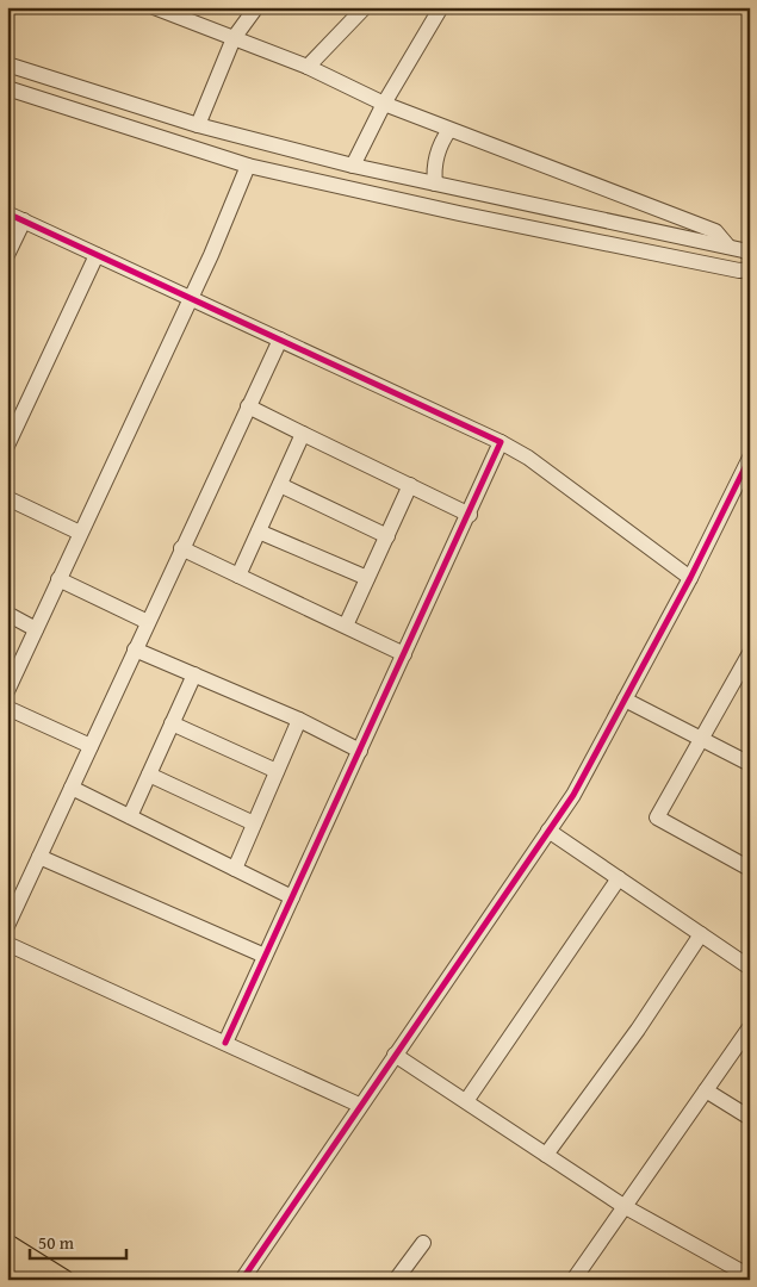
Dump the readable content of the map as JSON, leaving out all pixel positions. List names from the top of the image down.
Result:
{
  "scale_bar": "50 m"
}
